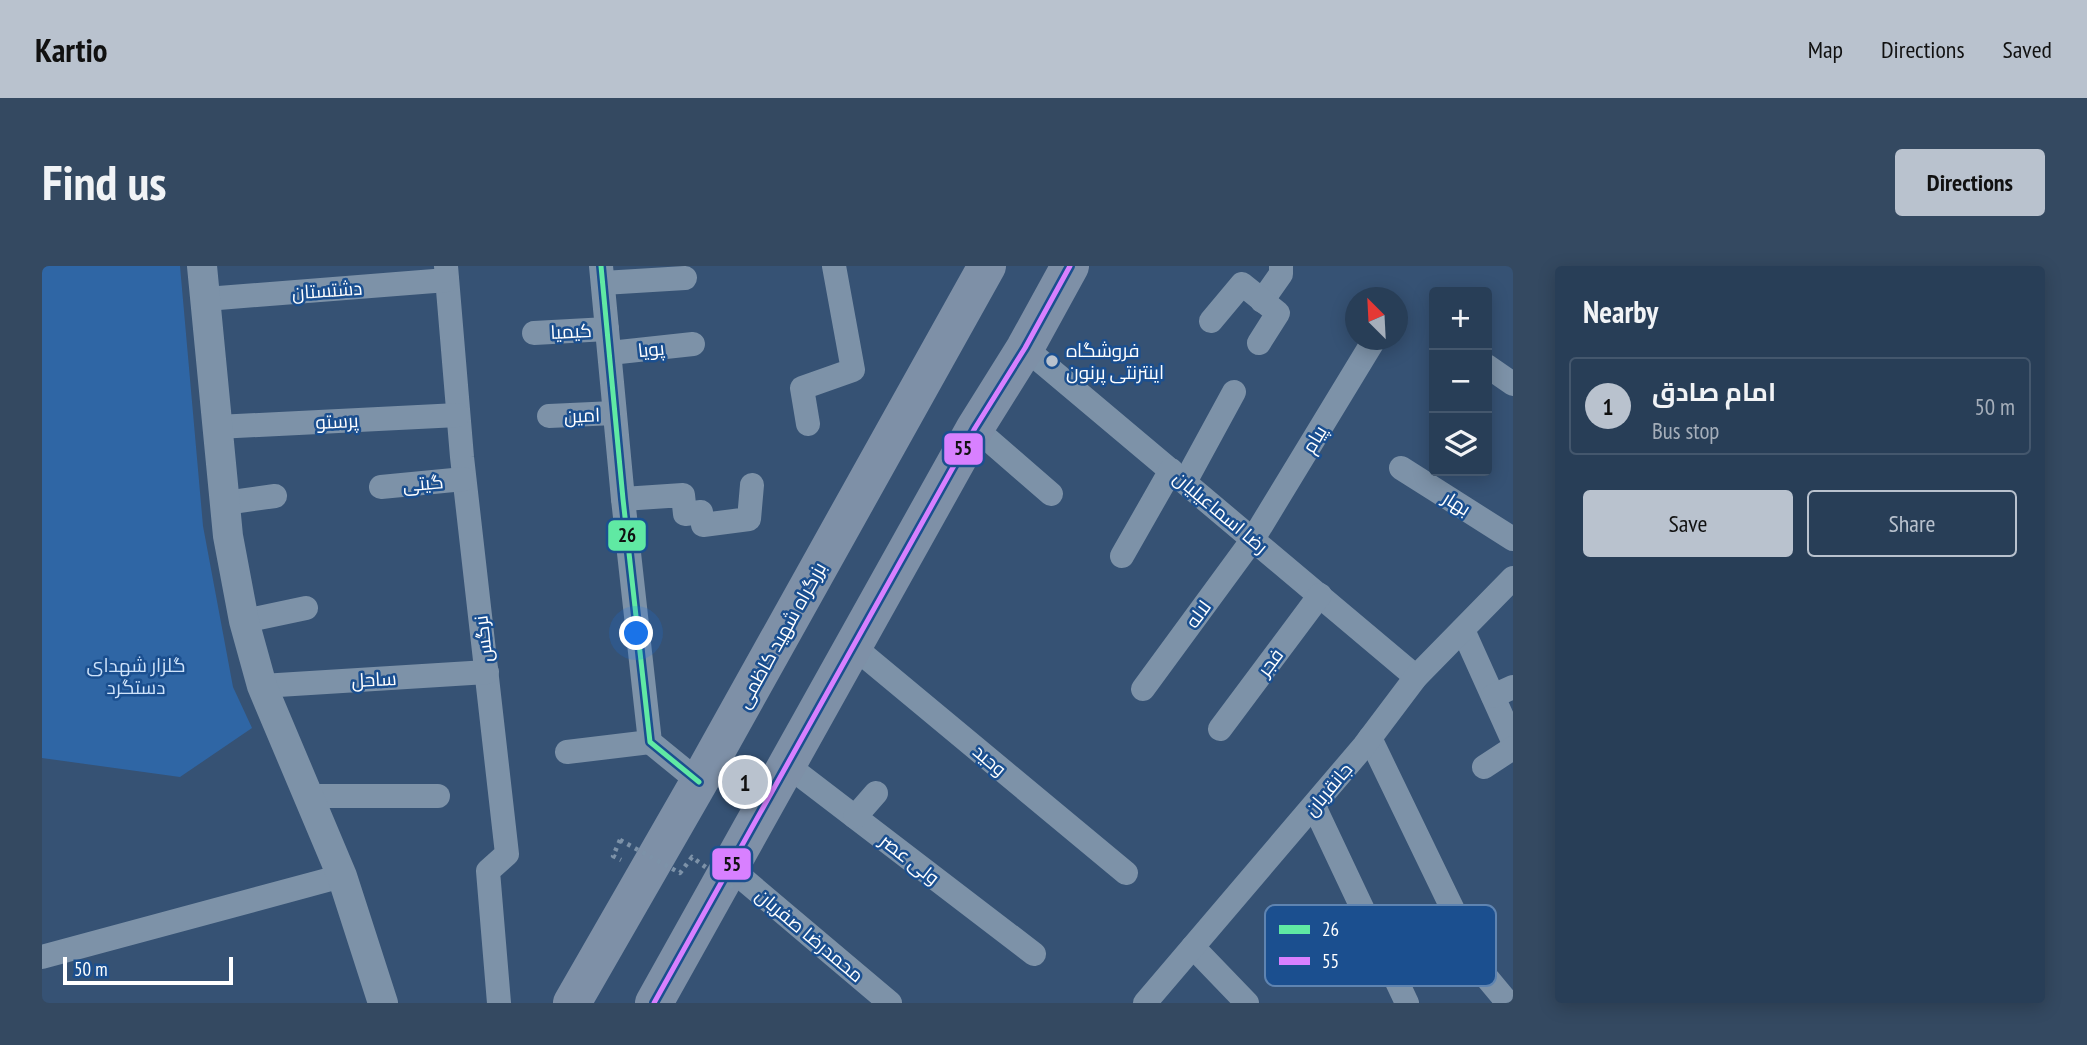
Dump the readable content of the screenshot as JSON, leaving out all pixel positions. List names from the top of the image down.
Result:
{
  "streets": {
    "highway": ["بزرگراه شهید کاظمی"],
    "street": [
      "دشتستان",
      "کیمیا",
      "پویا",
      "امین",
      "پرستو",
      "پیام",
      "گیتی",
      "بهار",
      "رضا اسماعیلیان",
      "لاله",
      "نرگس",
      "فجر",
      "ساحل",
      "وحید",
      "جانقربان",
      "ولی عصر",
      "محمدرضا صفریان"
    ]
  },
  "crossings": [
    ["دشتستان", "نرگس"],
    ["کیمیا", "پویا"],
    ["پرستو", "نرگس"],
    ["پیام", "رضا اسماعیلیان"],
    ["پیام", "لاله"],
    ["گیتی", "نرگس"],
    ["رضا اسماعیلیان", "لاله"],
    ["رضا اسماعیلیان", "فجر"],
    ["رضا اسماعیلیان", "جانقربان"],
    ["نرگس", "ساحل"]
  ],
  "parks": ["گلزار شهدای دستگرد"],
  "places": ["فروشگاه اینترنتی پرنون"],
  "lines": ["transit line 26", "transit line 55"],
  "legend": ["26", "55"],
  "scale_bar": "50 m",
  "north": "top left",
  "page": {
    "header": "Kartio",
    "nav": ["Map", "Directions", "Saved"],
    "buttons": [
      "Directions",
      ["Save", "Share"]
    ],
    "title": "Find us",
    "heading": "Nearby",
    "map_buttons": ["+", "−"],
    "list": [
      {
        "mark": "1",
        "name": "امام صادق",
        "note": "Bus stop",
        "value": "50 m"
      }
    ],
    "pins": "1",
    "scale": "50 m"
  }
}
